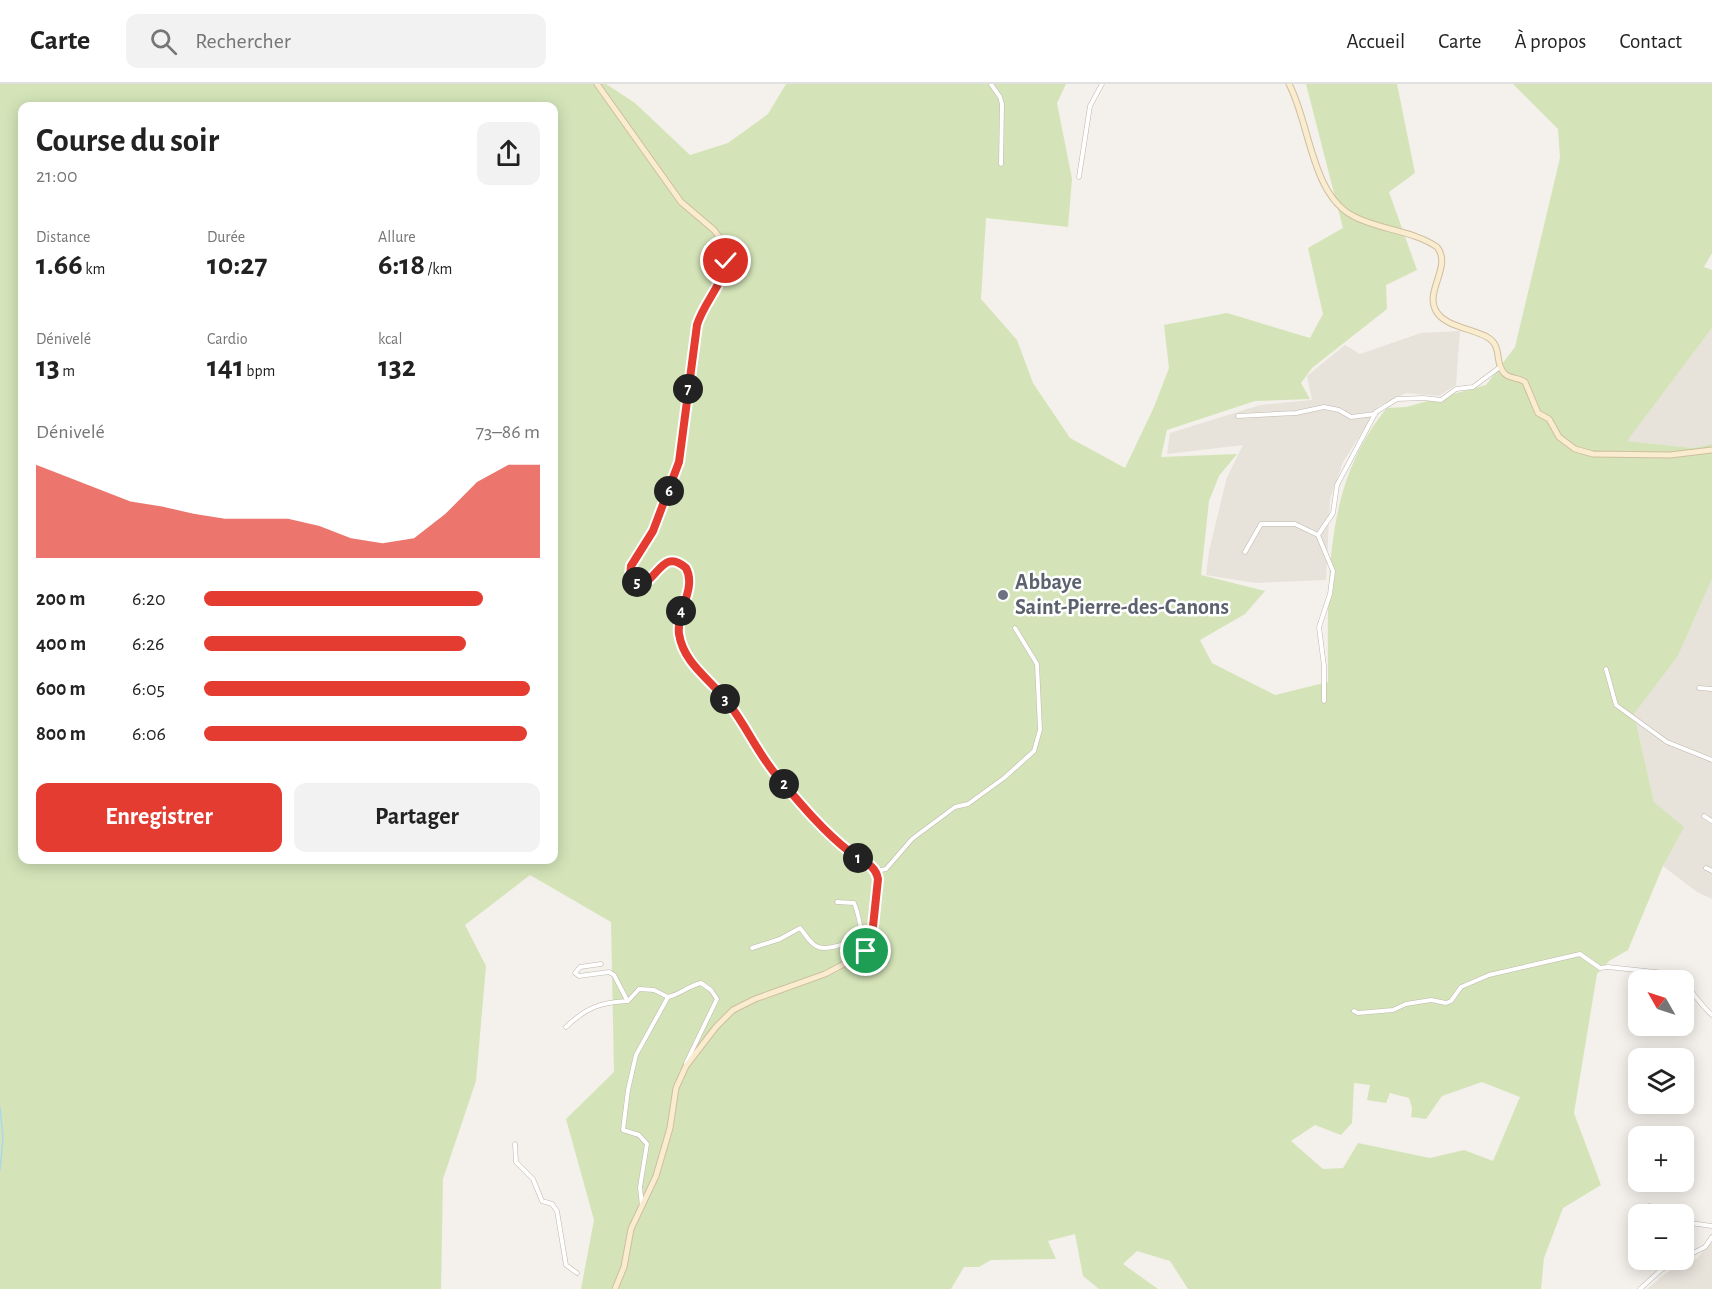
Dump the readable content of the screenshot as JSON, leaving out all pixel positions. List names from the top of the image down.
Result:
{
  "places": ["Abbaye Saint-Pierre-des-Canons"],
  "north": "top left",
  "page": {
    "header": "Carte",
    "search": "Rechercher",
    "nav": [
      "Accueil",
      "Carte",
      "À propos",
      "Contact"
    ],
    "heading": ["Course du soir", "21:00"],
    "stats": [
      ["Distance", "1.66 km"],
      ["Durée", "10:27"],
      ["Allure", "6:18 /km"],
      ["Dénivelé", "13 m"],
      ["Cardio", "141 bpm"],
      ["kcal", "132"]
    ],
    "pins": [
      "7",
      "6",
      "5",
      "4",
      "3",
      "2",
      "1"
    ],
    "chart": ["Dénivelé", "73–86 m"],
    "list": [
      {
        "name": "200 m",
        "note": "6:20"
      },
      {
        "name": "400 m",
        "note": "6:26"
      },
      {
        "name": "600 m",
        "note": "6:05"
      },
      {
        "name": "800 m",
        "note": "6:06"
      }
    ],
    "buttons": ["Enregistrer", "Partager"],
    "map_buttons": ["+", "−"]
  }
}
